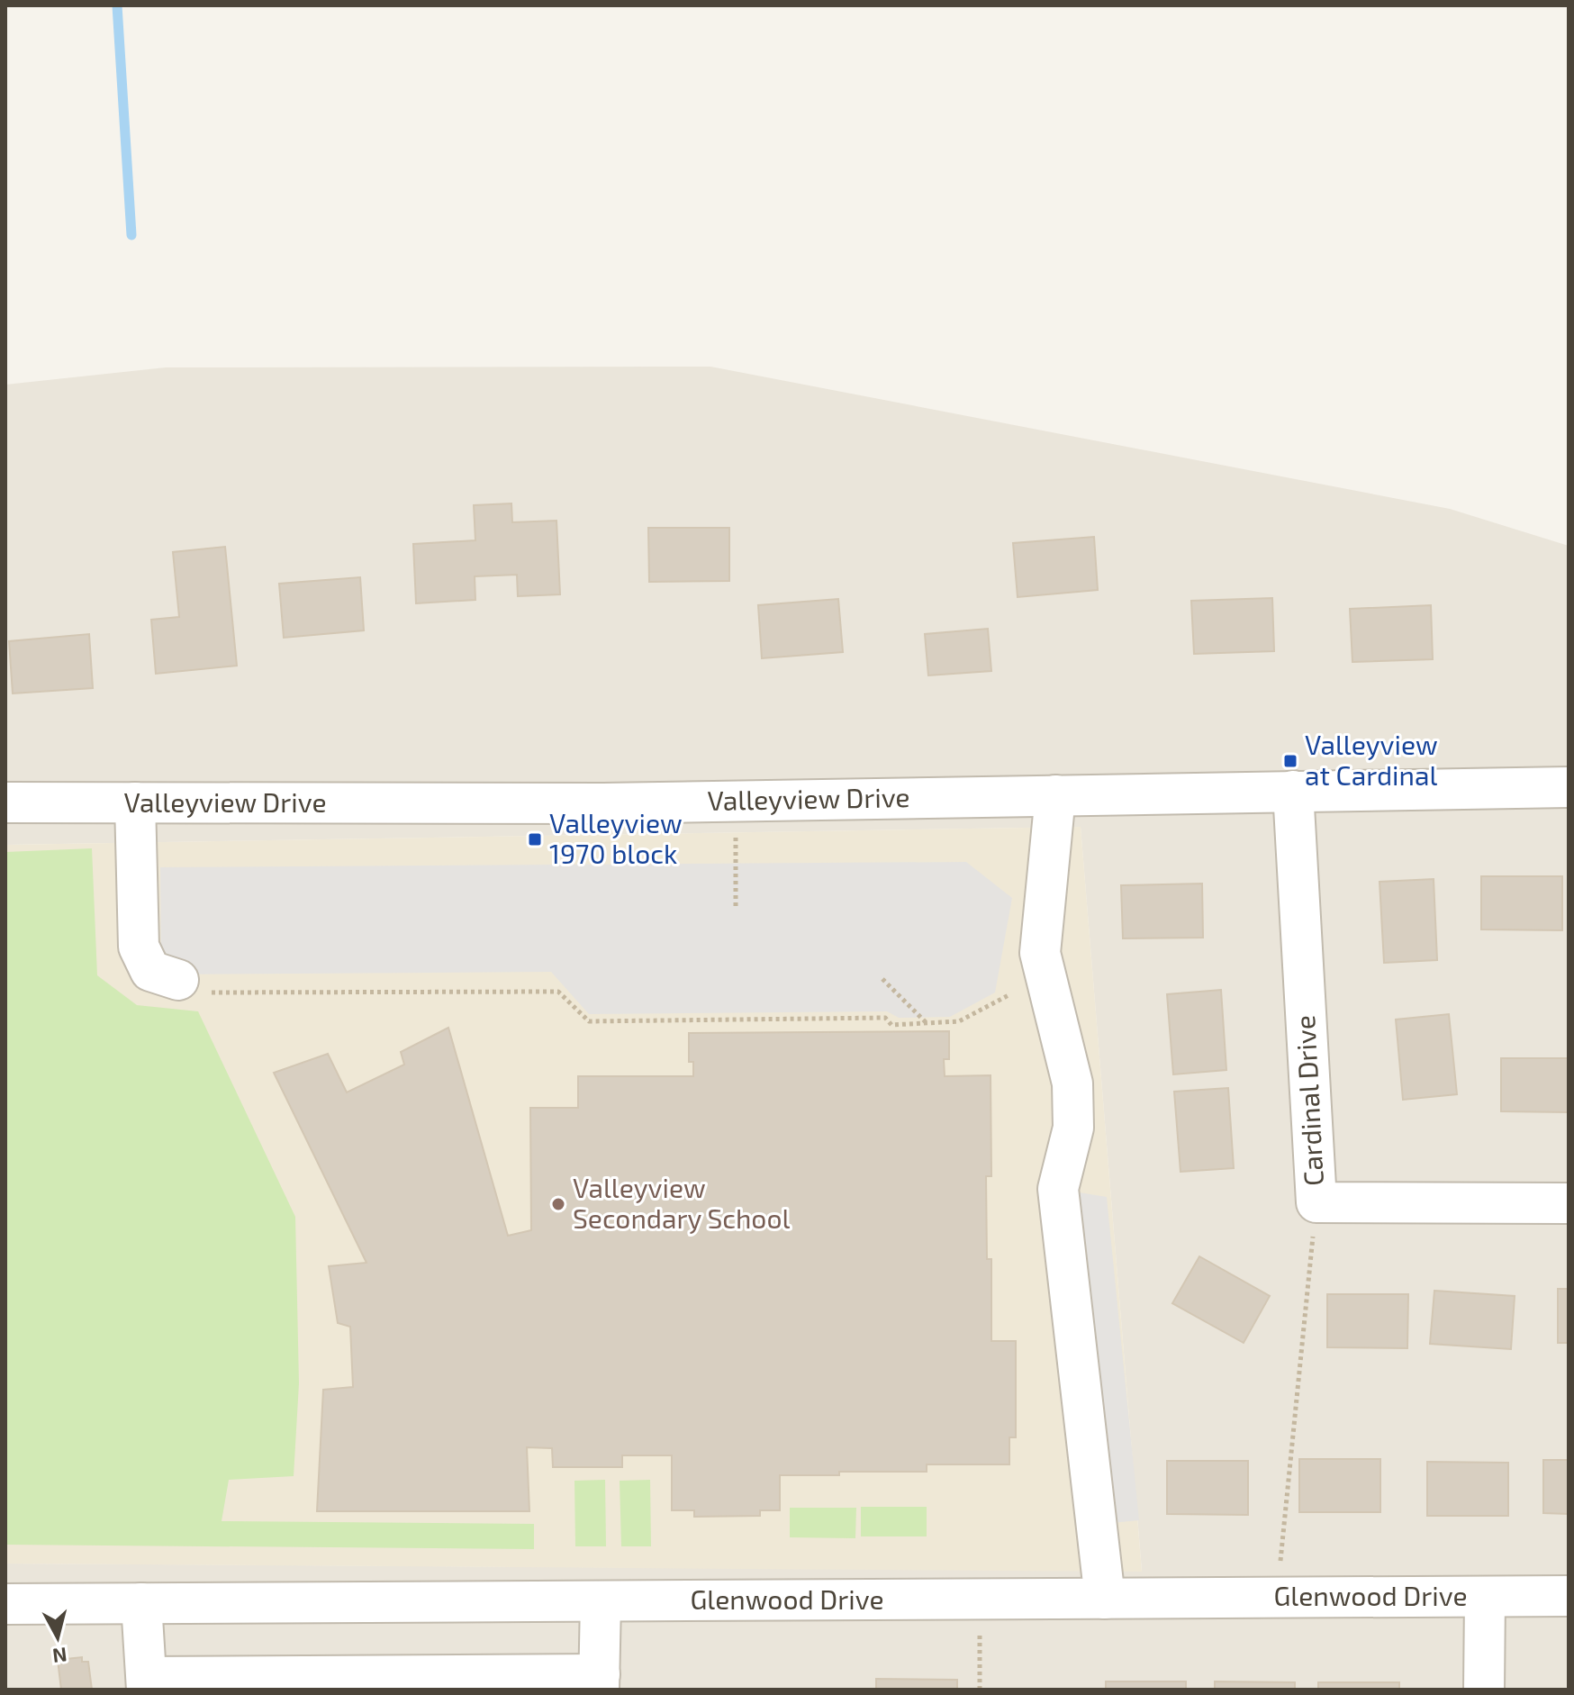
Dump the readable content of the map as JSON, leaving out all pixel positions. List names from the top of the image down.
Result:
{
  "streets": {
    "street": ["Valleyview Drive", "Cardinal Drive", "Glenwood Drive"]
  },
  "crossings": [
    ["Valleyview Drive", "Cardinal Drive"]
  ],
  "places": {
    "transit": ["Valleyview at Cardinal", "Valleyview 1970 block"],
    "other": ["Valleyview Secondary School"]
  },
  "north": "bottom"
}
